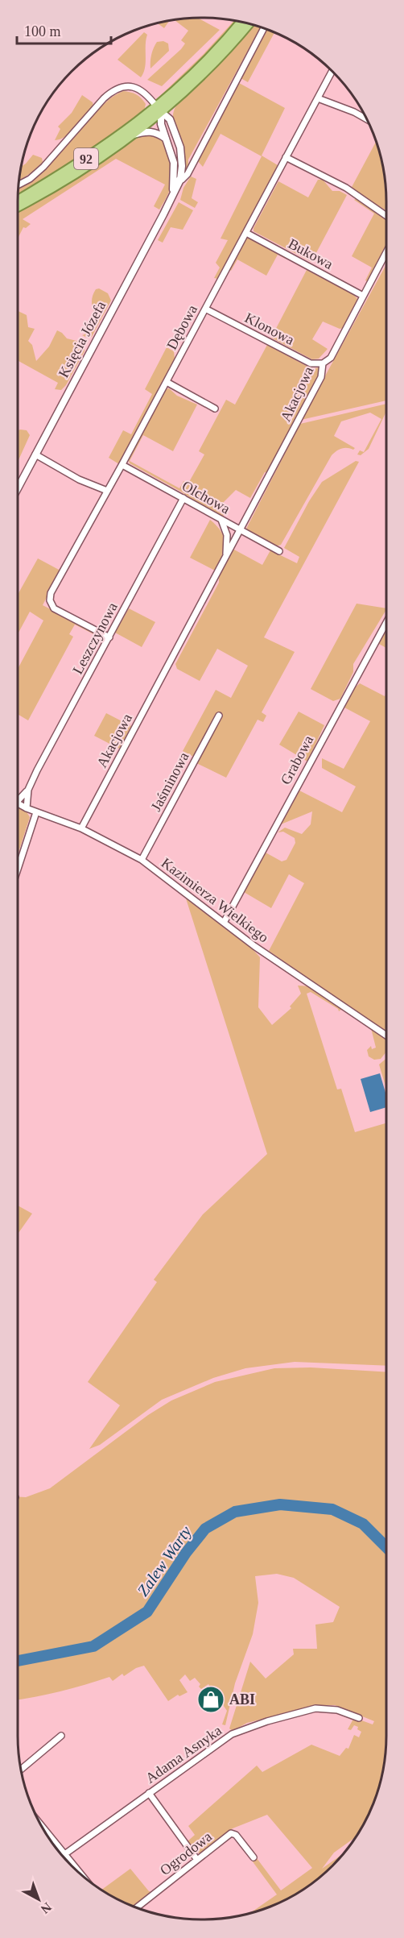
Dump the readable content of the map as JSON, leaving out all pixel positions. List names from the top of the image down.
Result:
{
  "streets": {
    "main road": ["92"],
    "street": [
      "Bukowa",
      "Dębowa",
      "Klonowa",
      "Księcia Józefa",
      "Akacjowa",
      "Olchowa",
      "Leszczynowa",
      "Grabowa",
      "Jaśminowa",
      "Kazimierza Wielkiego",
      "Adama Asnyka",
      "Ogrodowa"
    ]
  },
  "crossings": [
    ["Bukowa", "Dębowa"],
    ["Bukowa", "Akacjowa"],
    ["Dębowa", "Klonowa"],
    ["Dębowa", "Olchowa"],
    ["Dębowa", "Leszczynowa"],
    ["Klonowa", "Akacjowa"],
    ["Akacjowa", "Olchowa"],
    ["Akacjowa", "Kazimierza Wielkiego"],
    ["Olchowa", "Leszczynowa"],
    ["Leszczynowa", "Kazimierza Wielkiego"],
    ["Grabowa", "Kazimierza Wielkiego"],
    ["Jaśminowa", "Kazimierza Wielkiego"]
  ],
  "water": ["Zalew Warty"],
  "places": {
    "shop": ["ABI"]
  },
  "scale_bar": "100 m",
  "north": "bottom right"
}
